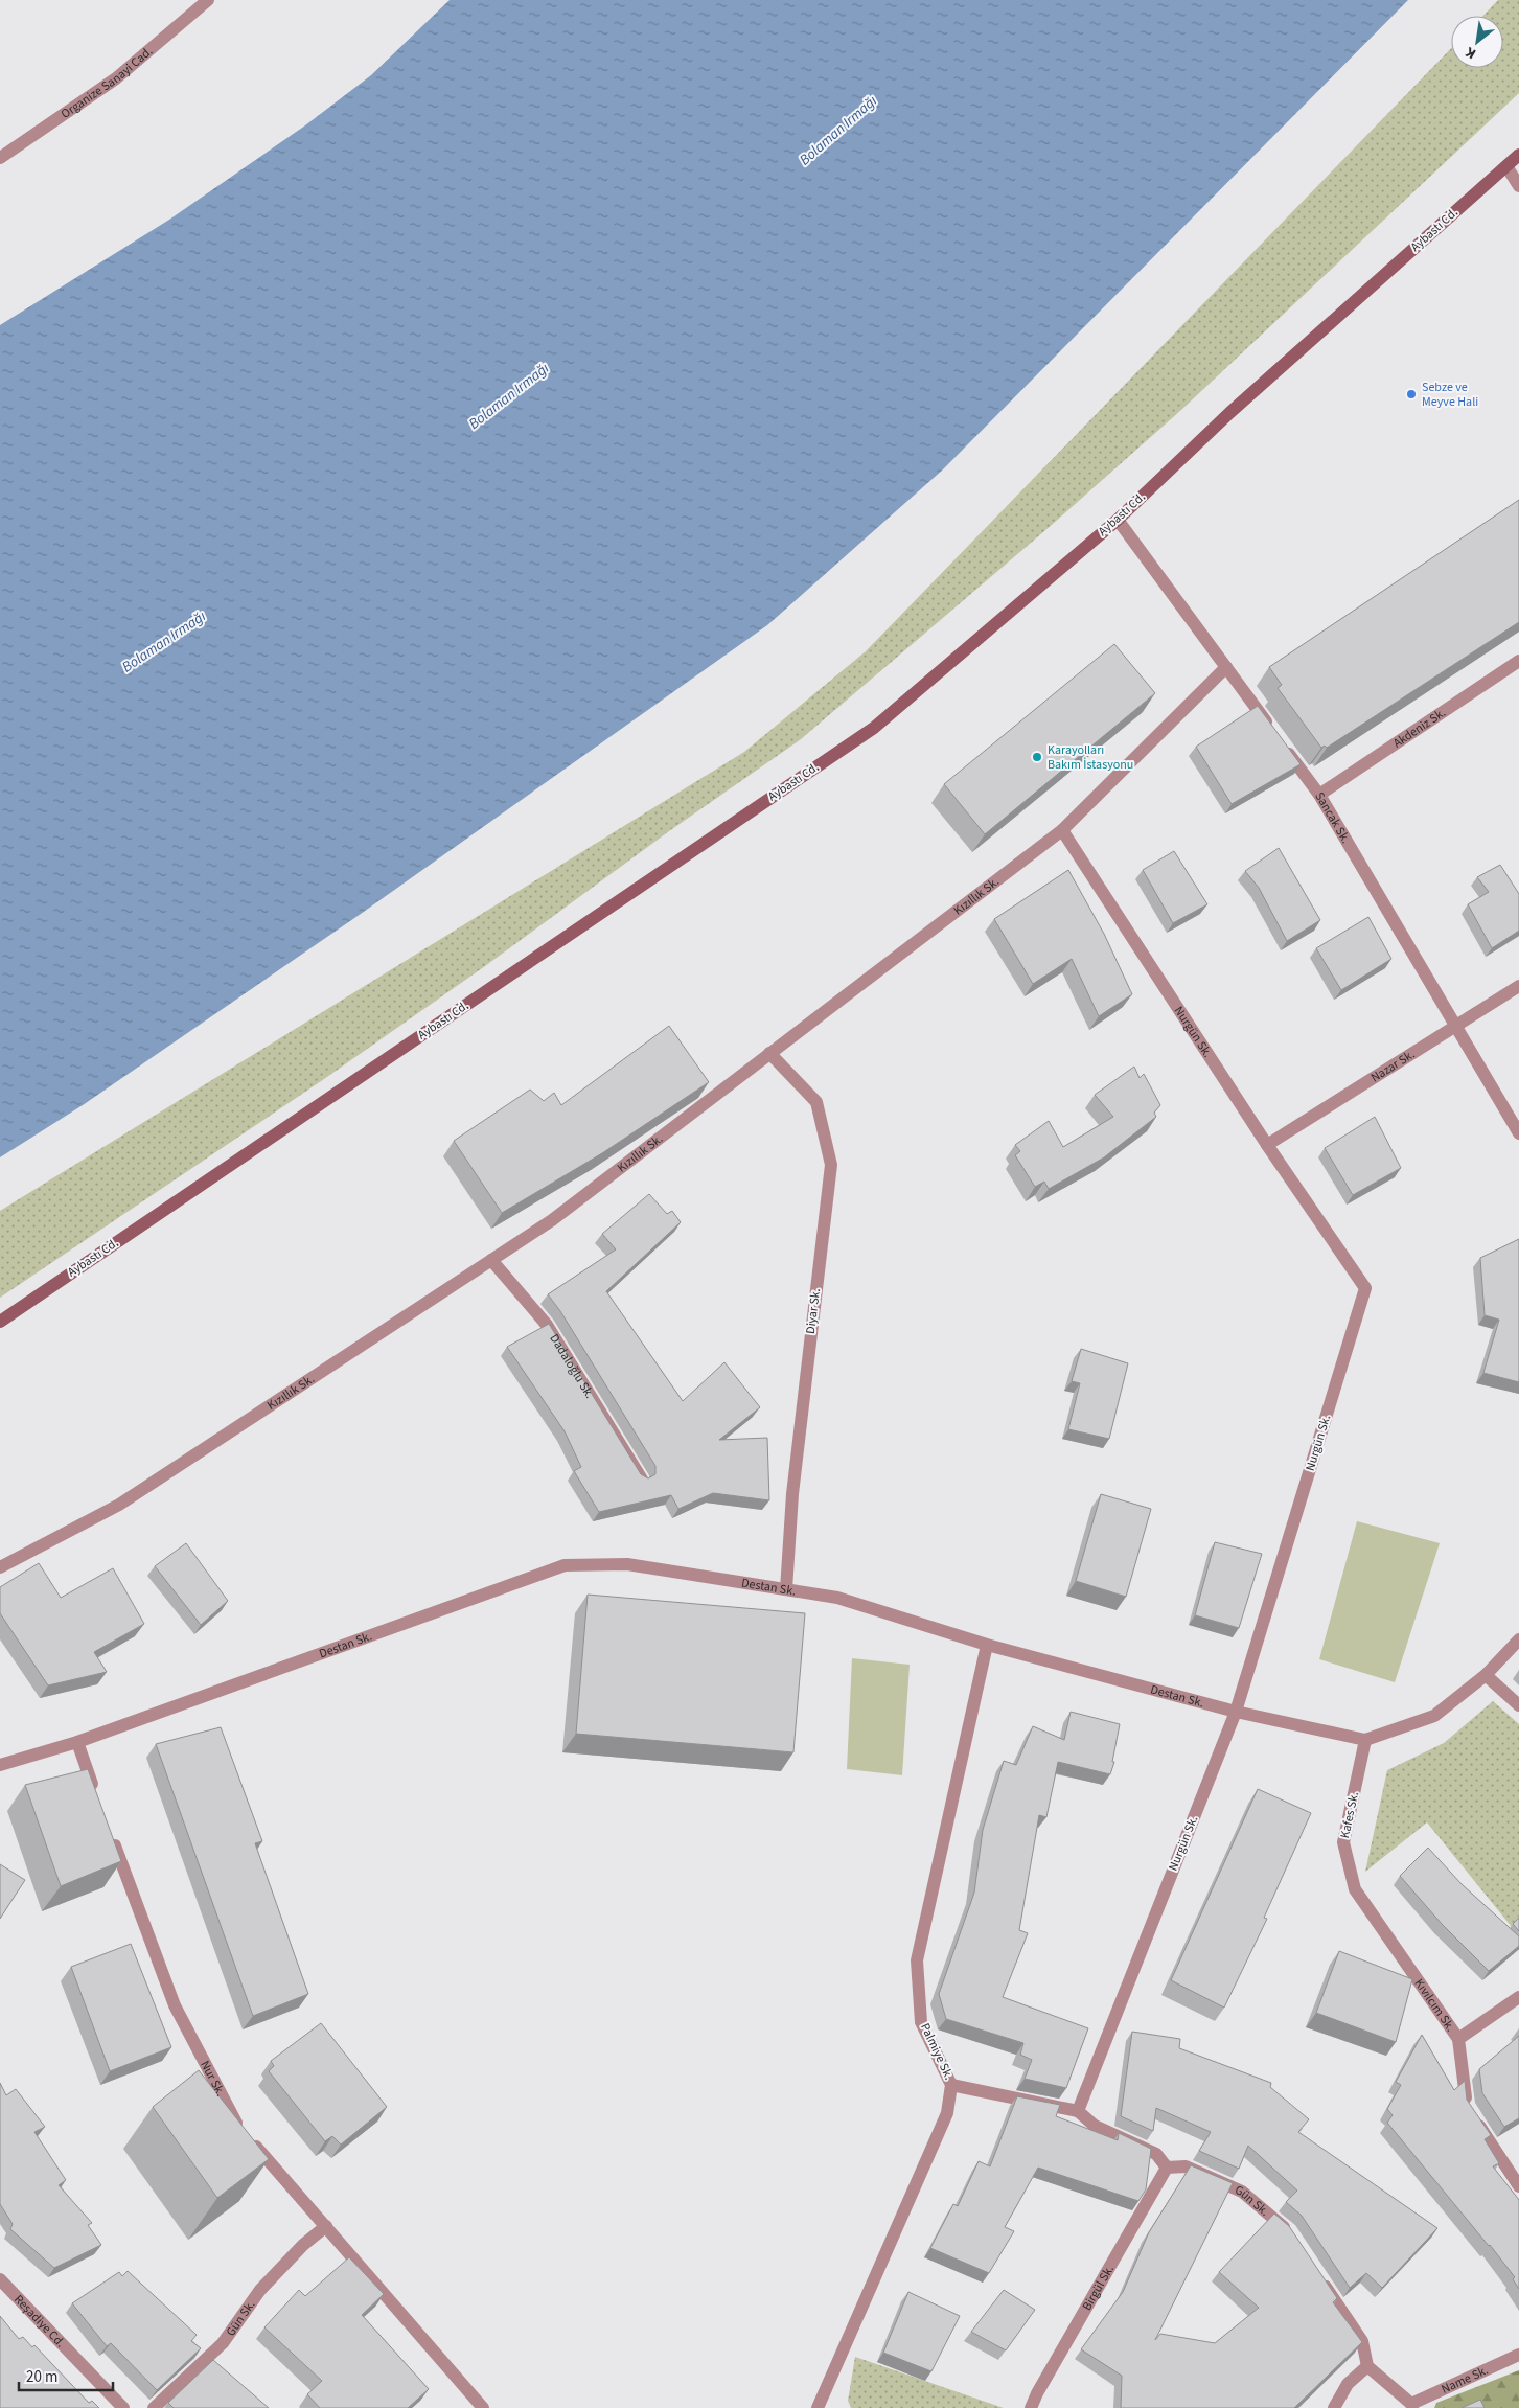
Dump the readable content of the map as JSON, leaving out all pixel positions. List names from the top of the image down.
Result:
{
  "streets": {
    "main road": ["Aybastı Cd."],
    "street": [
      "Organize Sanayi Cad.",
      "Akdeniz Sk.",
      "Sancak Sk.",
      "Kızıllık Sk.",
      "Nurgün Sk.",
      "Nazar Sk.",
      "Diyar Sk.",
      "Dadaloğlu Sk.",
      "Destan Sk.",
      "Kafes Sk.",
      "Kıvılcım Sk.",
      "Palmiye Sk.",
      "Nur Sk.",
      "Gün Sk.",
      "Birgül Sk.",
      "Reşadiye Cd.",
      "Name Sk."
    ]
  },
  "crossings": [
    ["Aybastı Cd.", "Sancak Sk."],
    ["Akdeniz Sk.", "Sancak Sk."],
    ["Sancak Sk.", "Kızıllık Sk."],
    ["Sancak Sk.", "Nazar Sk."],
    ["Kızıllık Sk.", "Nurgün Sk."],
    ["Kızıllık Sk.", "Diyar Sk."],
    ["Kızıllık Sk.", "Dadaloğlu Sk."],
    ["Nurgün Sk.", "Nazar Sk."],
    ["Nurgün Sk.", "Destan Sk."],
    ["Diyar Sk.", "Destan Sk."],
    ["Destan Sk.", "Kafes Sk."],
    ["Destan Sk.", "Palmiye Sk."],
    ["Kafes Sk.", "Kıvılcım Sk."],
    ["Nur Sk.", "Gün Sk."],
    ["Gün Sk.", "Birgül Sk."]
  ],
  "water": ["Bolaman Irmağı"],
  "places": ["Sebze ve Meyve Hali", "Karayolları Bakım İstasyonu"],
  "scale_bar": "20 m",
  "north": "bottom left"
}
